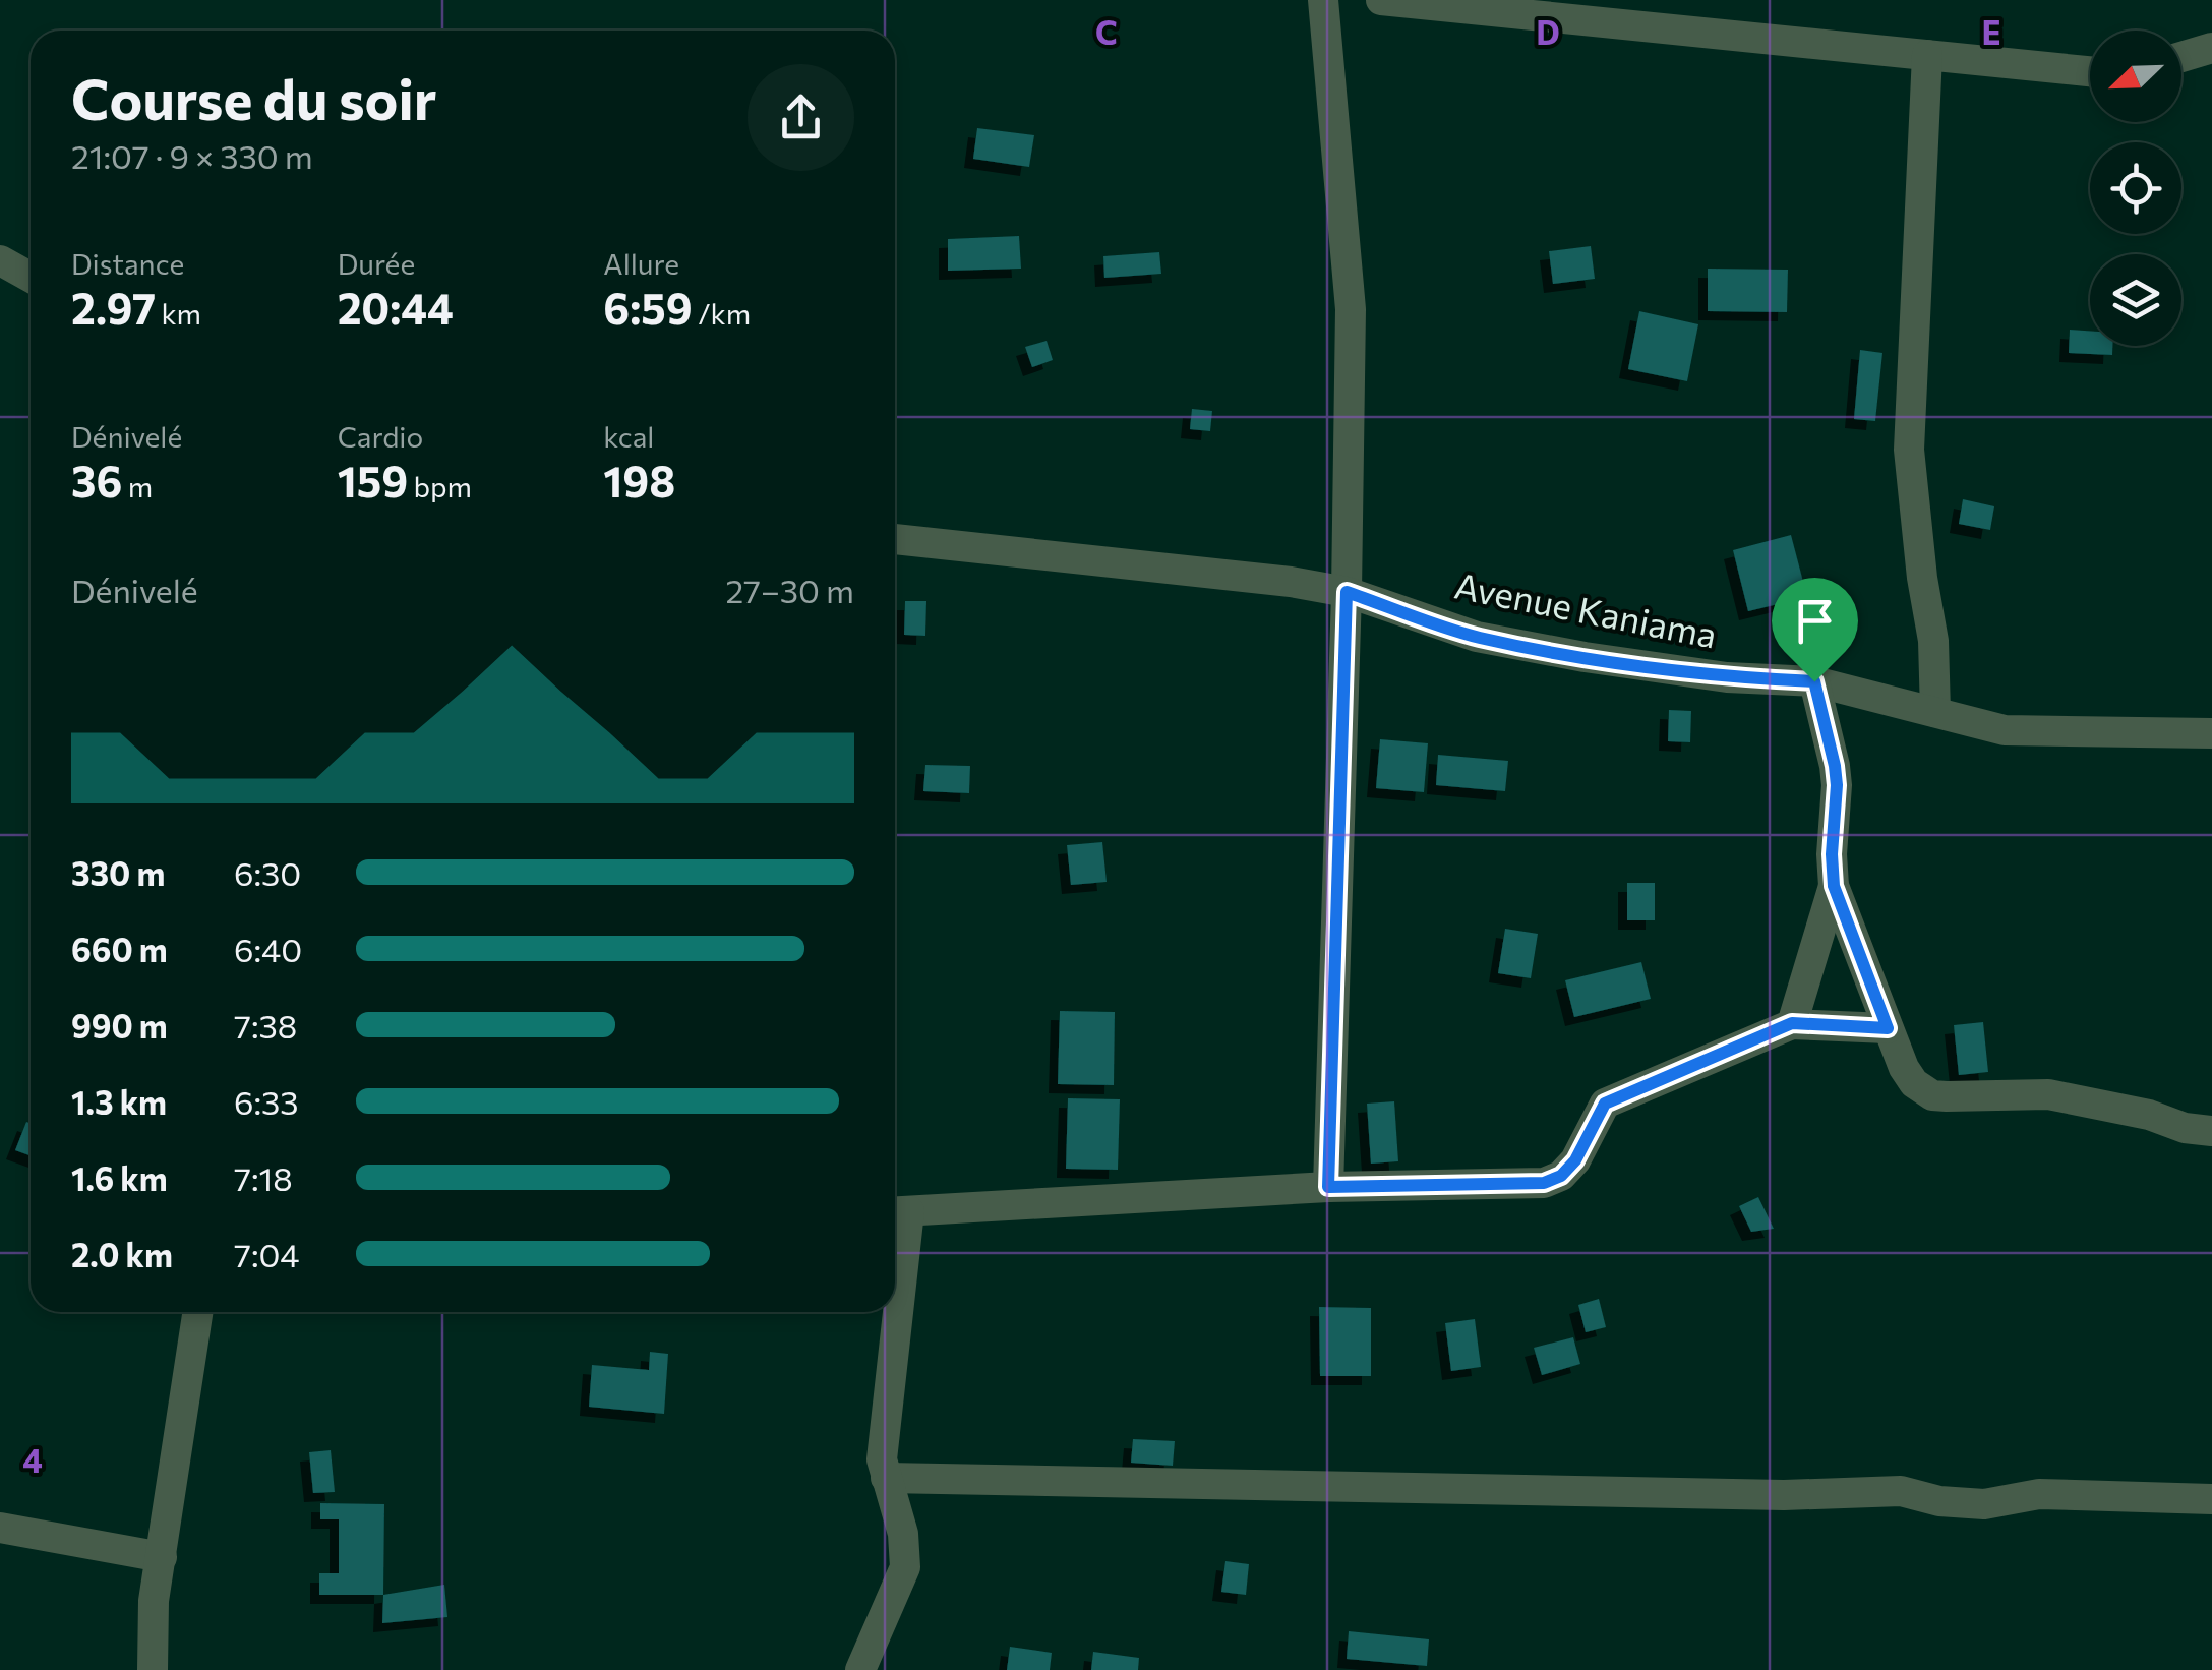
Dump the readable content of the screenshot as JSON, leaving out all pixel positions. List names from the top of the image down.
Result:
{
  "streets": {
    "street": ["Avenue Kaniama"]
  },
  "north": "bottom left",
  "page": {
    "heading": ["Course du soir", "21:07 · 9 × 330 m"],
    "stats": [
      ["Distance", "2.97 km"],
      ["Durée", "20:44"],
      ["Allure", "6:59 /km"],
      ["Dénivelé", "36 m"],
      ["Cardio", "159 bpm"],
      ["kcal", "198"]
    ],
    "chart": ["Dénivelé", "27–30 m"],
    "list": [
      {
        "name": "330 m",
        "note": "6:30"
      },
      {
        "name": "660 m",
        "note": "6:40"
      },
      {
        "name": "990 m",
        "note": "7:38"
      },
      {
        "name": "1.3 km",
        "note": "6:33"
      },
      {
        "name": "1.6 km",
        "note": "7:18"
      },
      {
        "name": "2.0 km",
        "note": "7:04"
      }
    ]
  },
  "grid": {
    "columns": ["C", "D", "E"],
    "rows": ["4"]
  }
}
